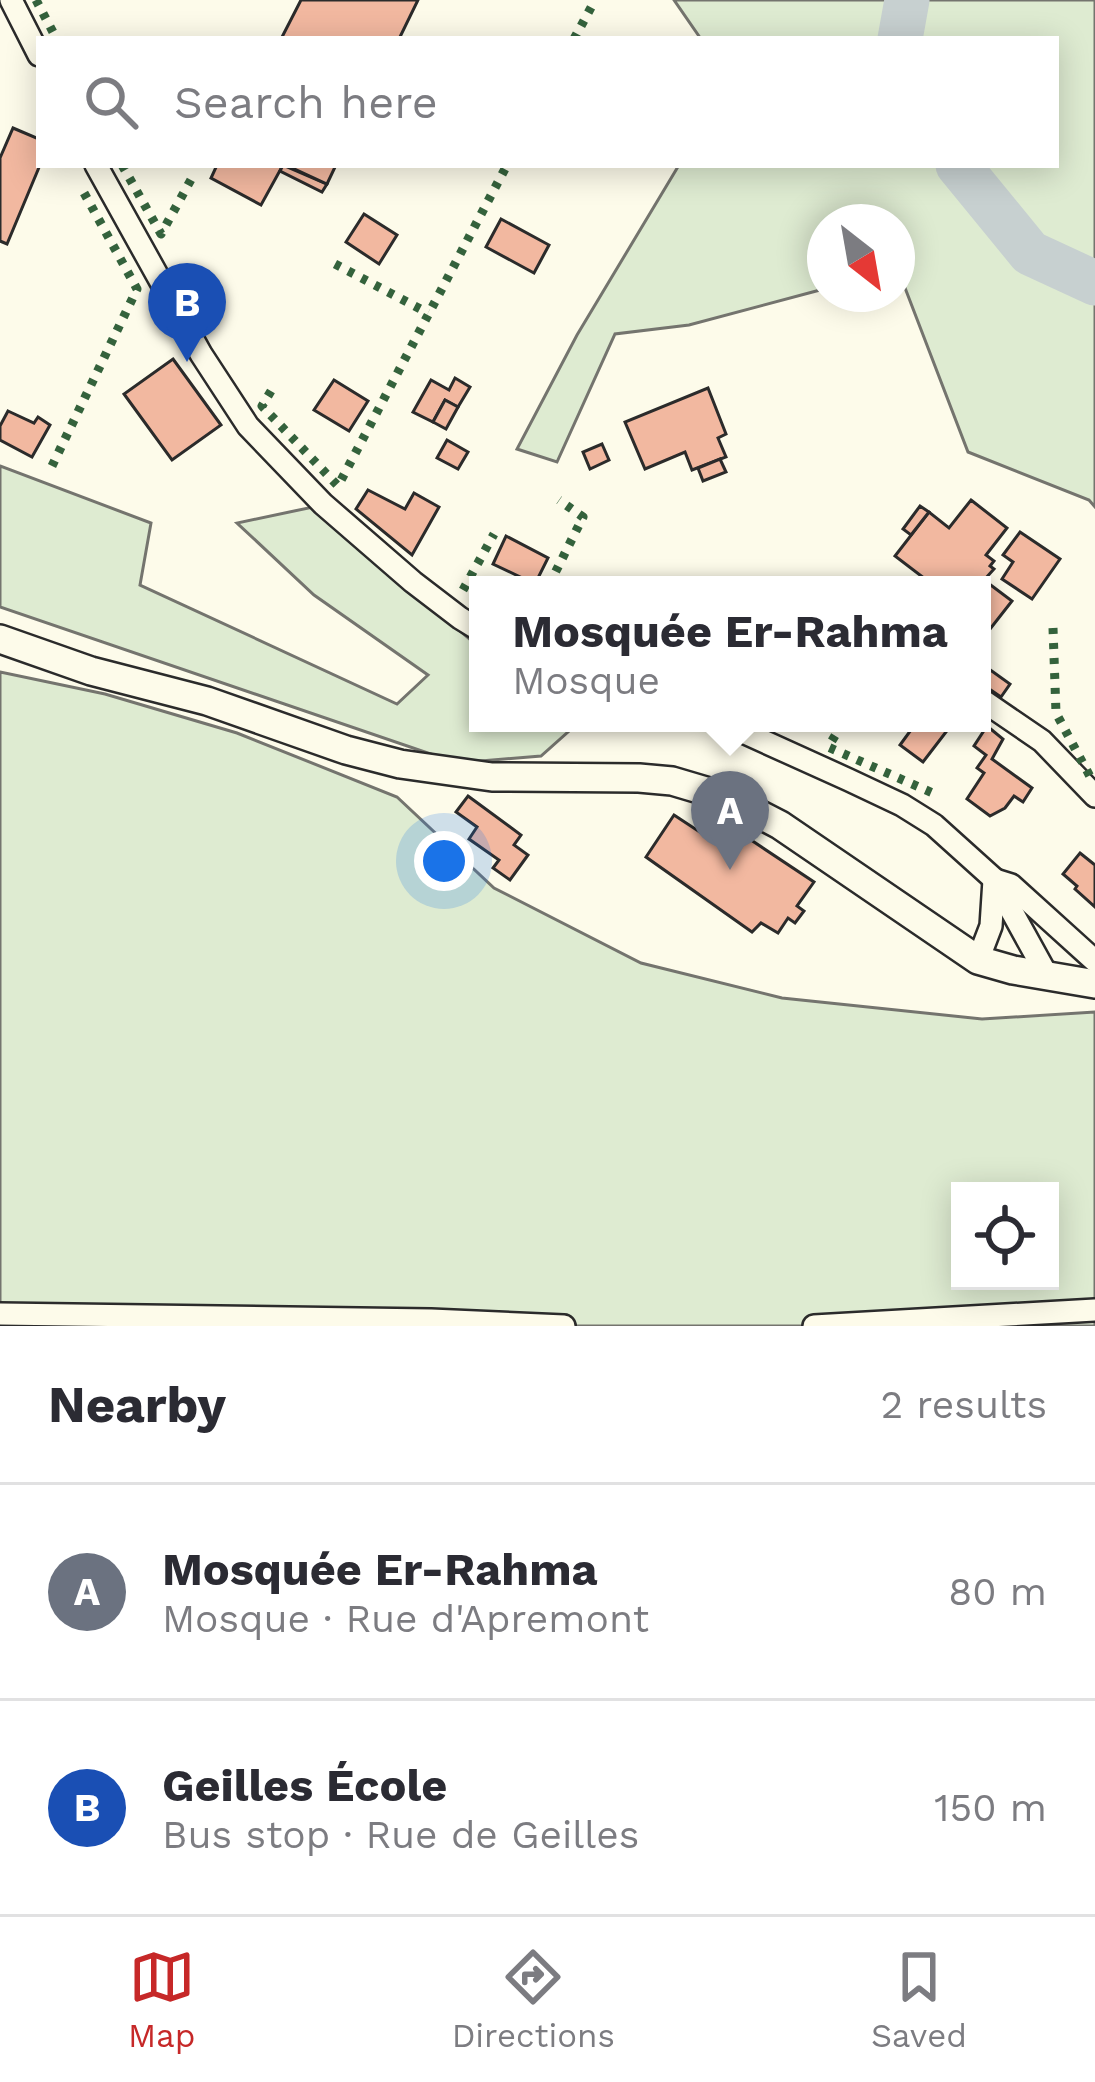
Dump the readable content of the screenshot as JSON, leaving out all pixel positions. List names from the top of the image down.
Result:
{
  "north": "bottom right",
  "page": {
    "search": "Search here",
    "pins": ["B", "A"],
    "popup": ["Mosquée Er-Rahma", "Mosque"],
    "heading": ["Nearby", "2 results"],
    "list": [
      {
        "mark": "A",
        "name": "Mosquée Er-Rahma",
        "note": "Mosque · Rue d'Apremont",
        "value": "80 m"
      },
      {
        "mark": "B",
        "name": "Geilles École",
        "note": "Bus stop · Rue de Geilles",
        "value": "150 m"
      }
    ],
    "nav": ["Map", "Directions", "Saved"]
  }
}
